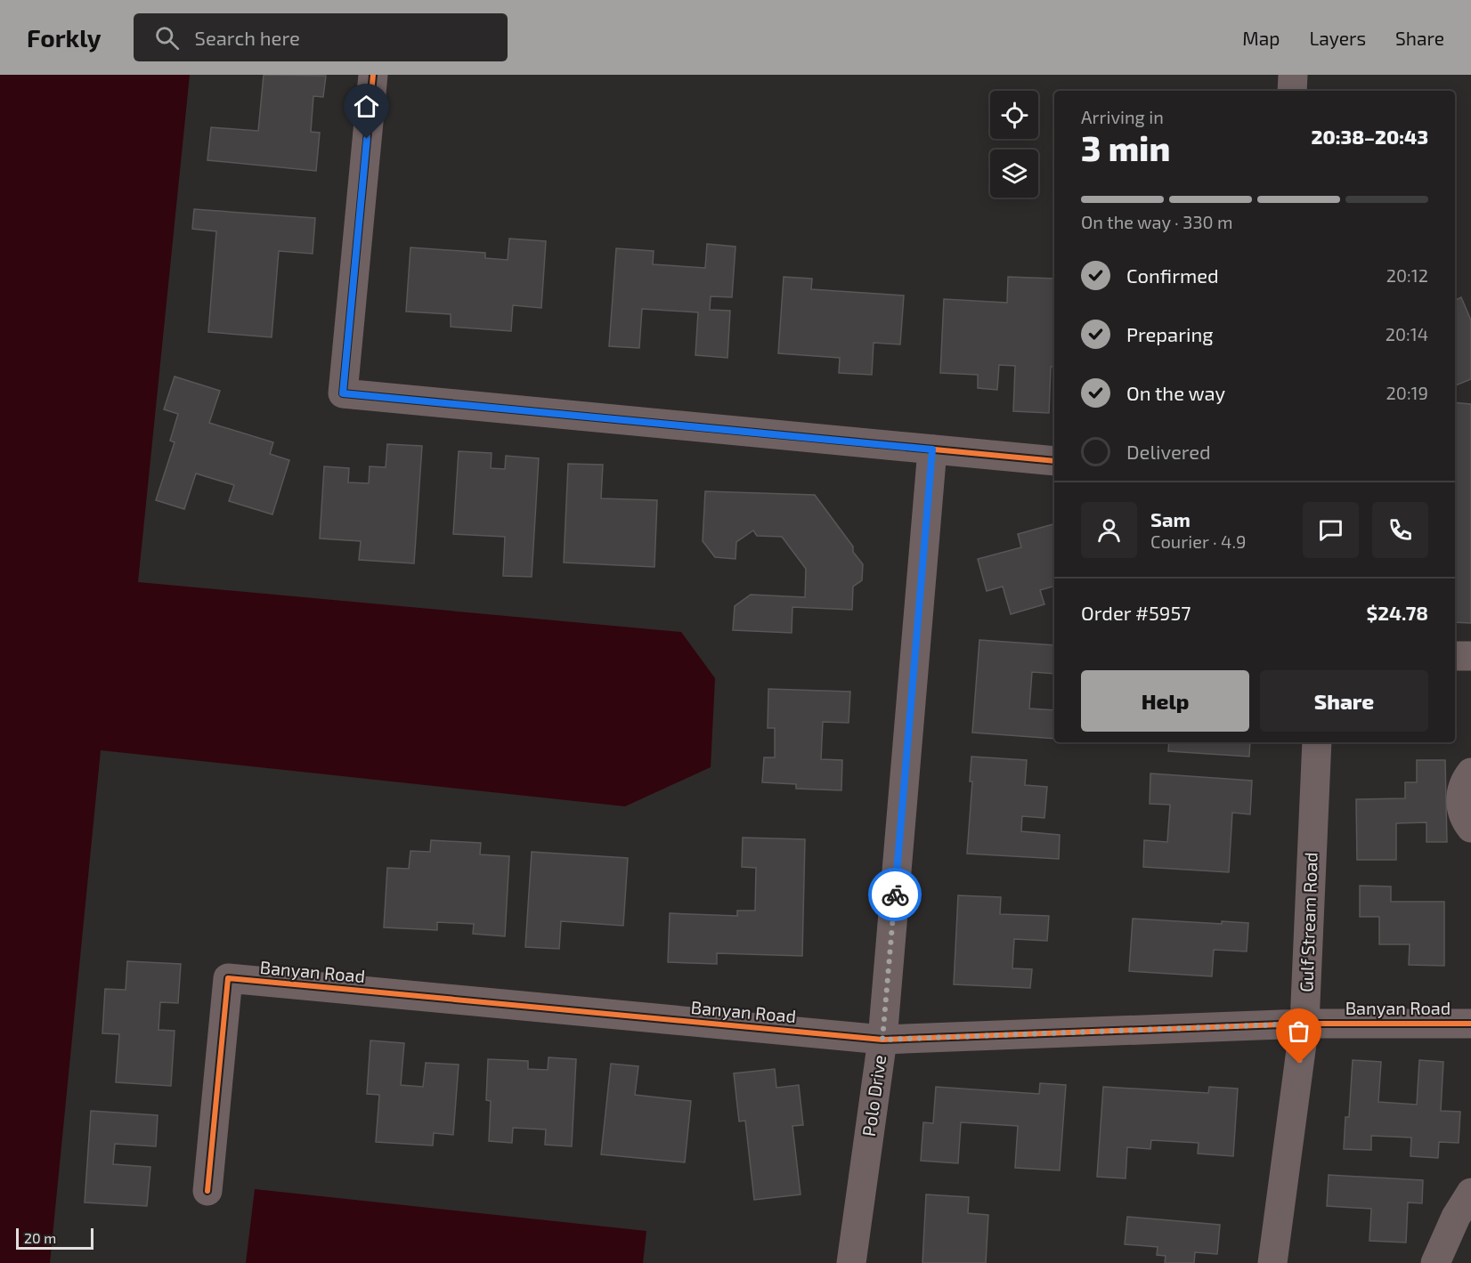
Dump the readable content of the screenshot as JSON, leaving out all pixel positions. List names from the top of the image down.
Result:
{
  "streets": {
    "street": ["Gulf Stream Road", "Banyan Road", "Polo Drive"]
  },
  "crossings": [
    ["Gulf Stream Road", "Banyan Road"],
    ["Banyan Road", "Polo Drive"]
  ],
  "scale_bar": "20 m",
  "page": {
    "header": "Forkly",
    "search": "Search here",
    "nav": ["Map", "Layers", "Share"],
    "heading": ["3 min", "Arriving in", "20:38–20:43"],
    "panel": [
      "Sam",
      "Courier · 4.9",
      "Order #5957",
      "$24.78"
    ],
    "bar": "On the way · 330 m",
    "list": [
      ["Confirmed", "20:12"],
      ["Preparing", "20:14"],
      ["On the way", "20:19"],
      "Delivered"
    ],
    "buttons": ["Help", "Share"],
    "scale": "20 m"
  }
}
